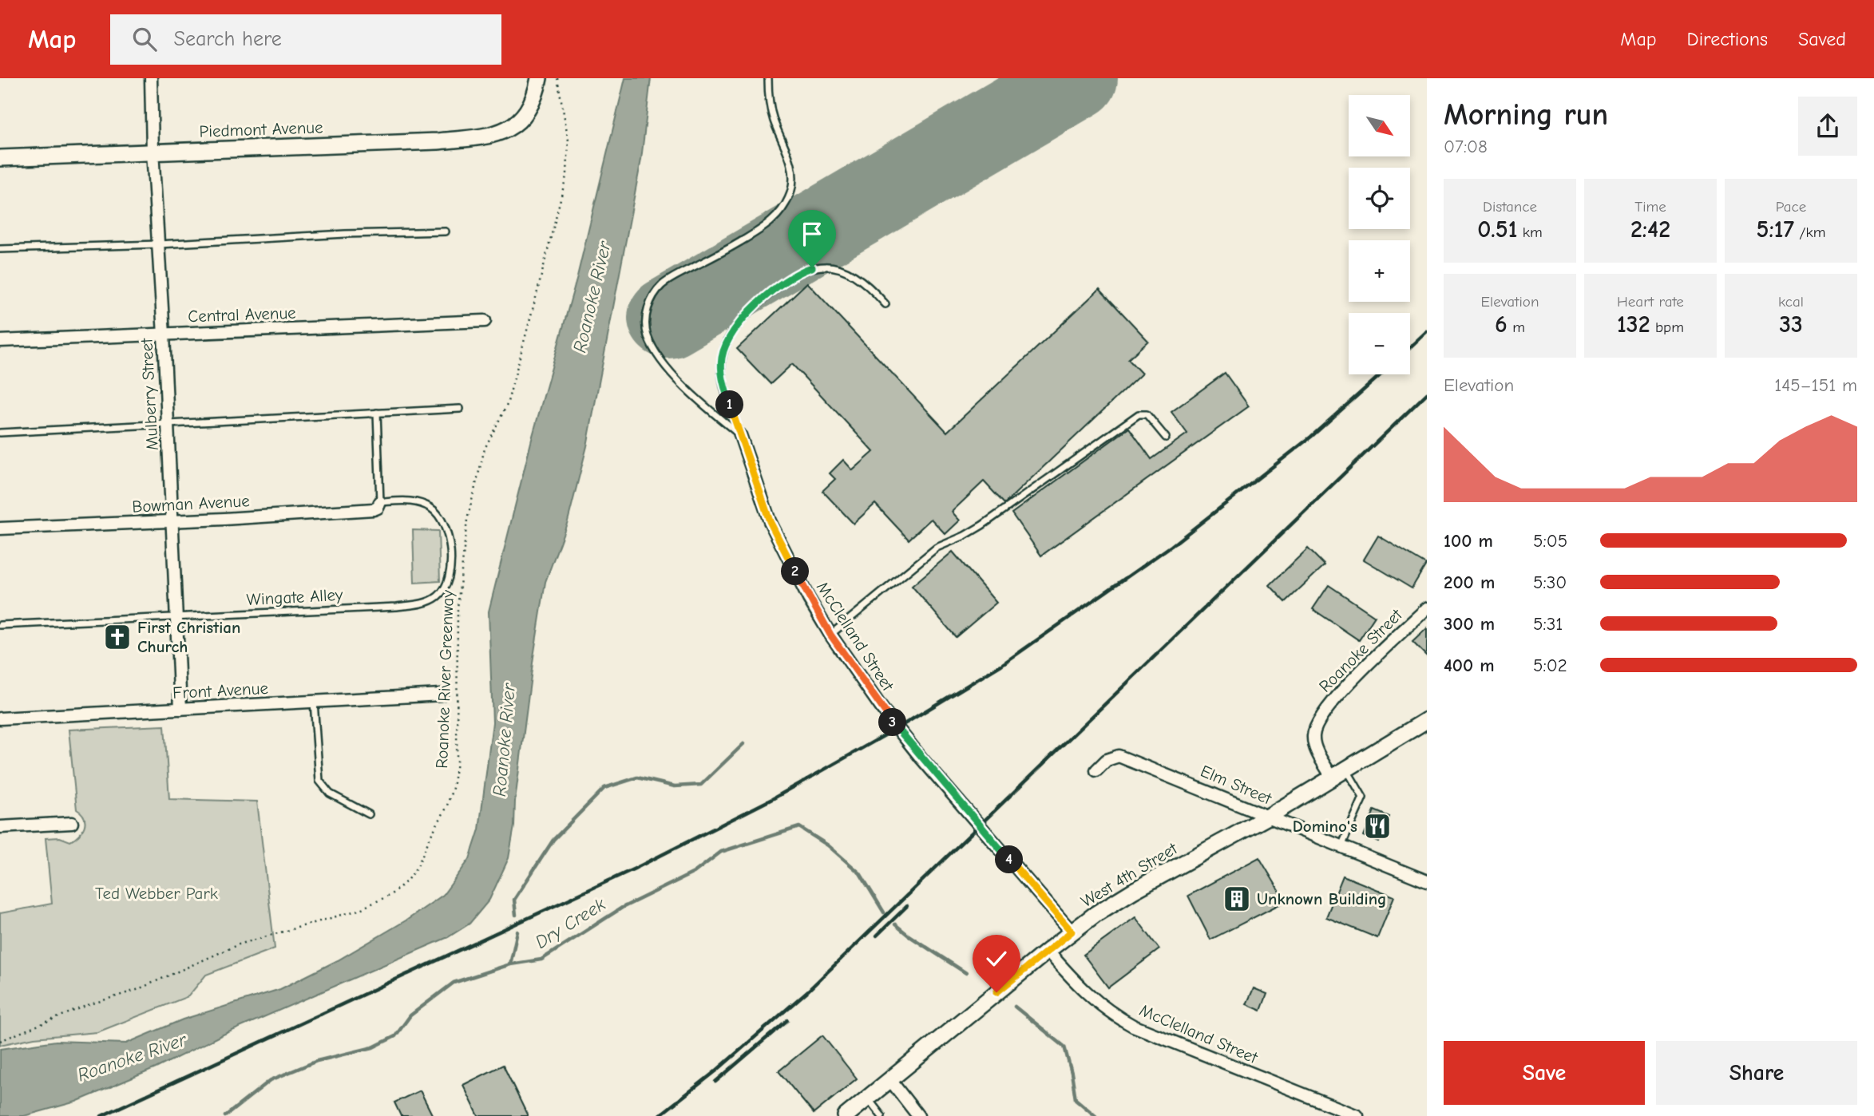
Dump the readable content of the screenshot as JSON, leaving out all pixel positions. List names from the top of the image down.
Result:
{
  "streets": {
    "main road": ["Piedmont Avenue", "West 4th Street"],
    "street": [
      "Central Avenue",
      "Mulberry Street",
      "Bowman Avenue",
      "McClelland Street",
      "Roanoke Street",
      "Front Avenue",
      "Elm Street"
    ],
    "lane": ["Wingate Alley"],
    "path": ["Roanoke River Greenway"]
  },
  "crossings": [
    ["Piedmont Avenue", "Mulberry Street"],
    ["Central Avenue", "Mulberry Street"],
    ["Mulberry Street", "Bowman Avenue"],
    ["Mulberry Street", "Wingate Alley"],
    ["Mulberry Street", "Front Avenue"],
    ["Bowman Avenue", "Wingate Alley"],
    ["McClelland Street", "West 4th Street"],
    ["Roanoke Street", "West 4th Street"],
    ["Elm Street", "West 4th Street"]
  ],
  "water": ["Roanoke River", "Dry Creek"],
  "parks": ["Ted Webber Park"],
  "places": {
    "church": ["First Christian Church"],
    "restaurant": ["Domino's"],
    "building": ["Unknown Building"]
  },
  "north": "bottom right",
  "page": {
    "header": "Map",
    "search": "Search here",
    "nav": ["Map", "Directions", "Saved"],
    "heading": ["Morning run", "07:08"],
    "map_buttons": ["+", "−"],
    "stats": [
      ["Distance", "0.51 km"],
      ["Time", "2:42"],
      ["Pace", "5:17 /km"],
      ["Elevation", "6 m"],
      ["Heart rate", "132 bpm"],
      ["kcal", "33"]
    ],
    "chart": ["Elevation", "145–151 m"],
    "pins": [
      "1",
      "2",
      "3",
      "4"
    ],
    "list": [
      {
        "name": "100 m",
        "note": "5:05"
      },
      {
        "name": "200 m",
        "note": "5:30"
      },
      {
        "name": "300 m",
        "note": "5:31"
      },
      {
        "name": "400 m",
        "note": "5:02"
      }
    ],
    "buttons": ["Save", "Share"]
  }
}
